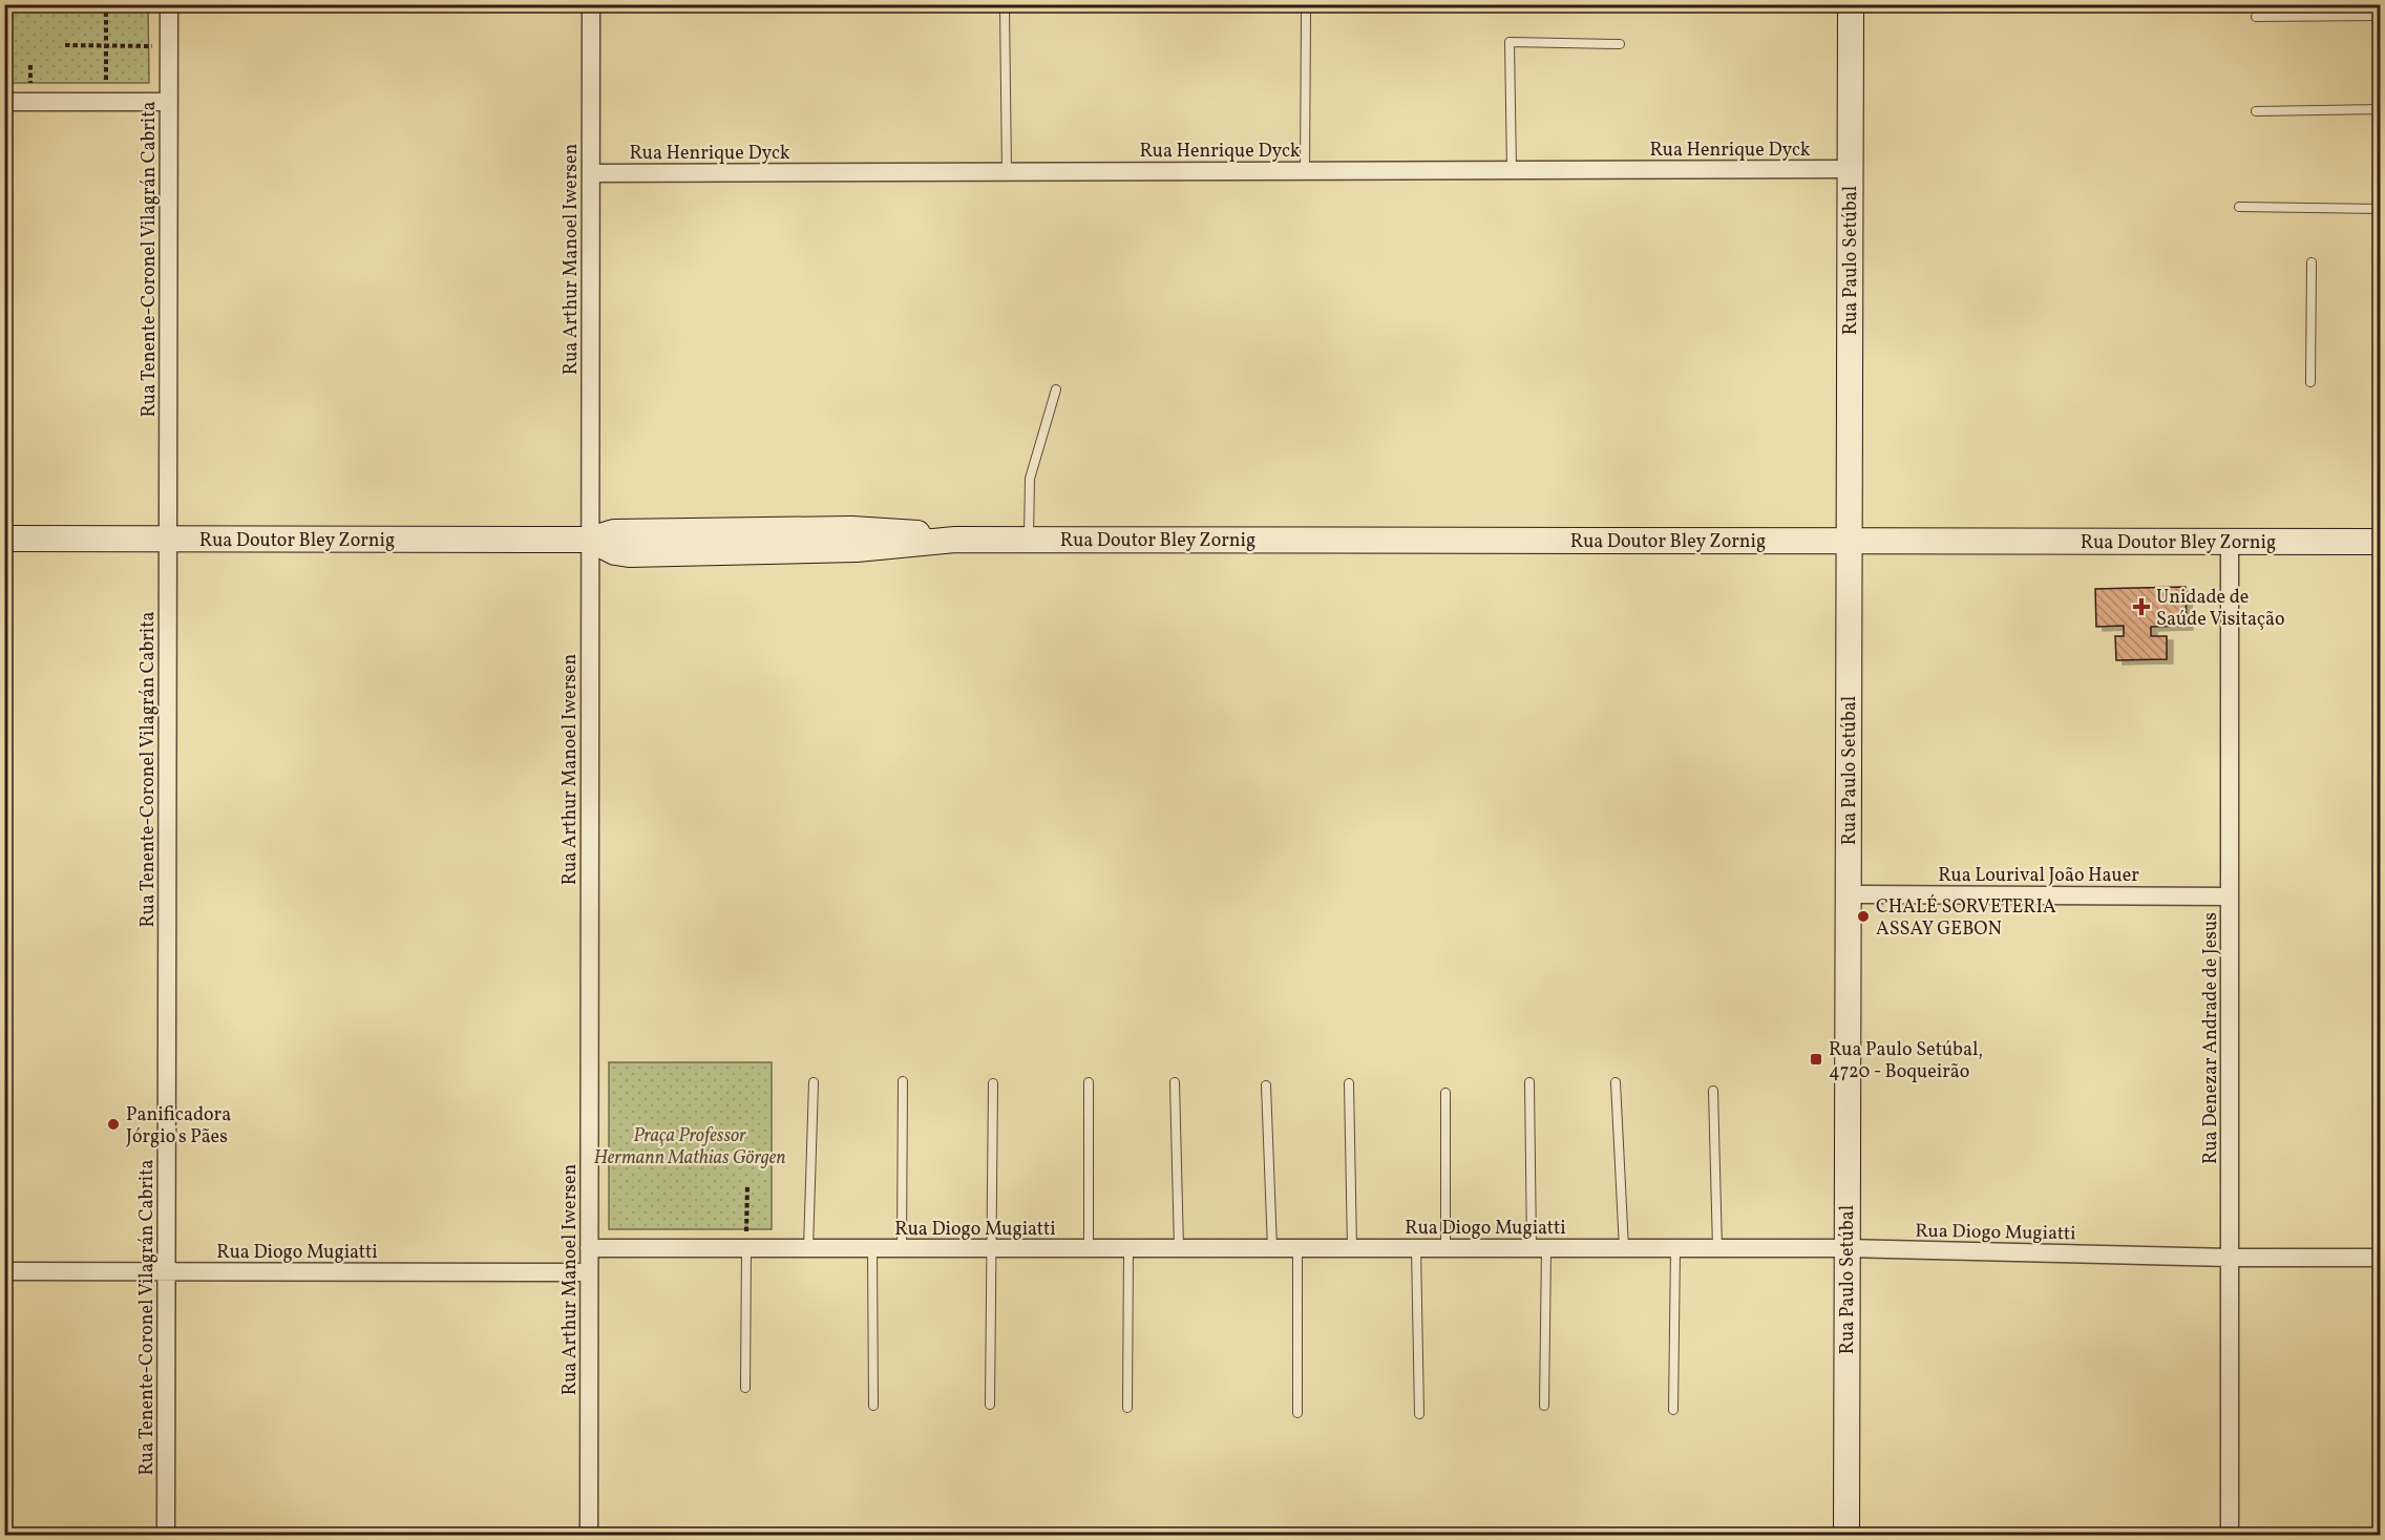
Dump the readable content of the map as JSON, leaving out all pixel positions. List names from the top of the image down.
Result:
{
  "streets": {
    "street": [
      "Rua Henrique Dyck",
      "Rua Tenente-Coronel Vilagrán Cabrita",
      "Rua Arthur Manoel Iwersen",
      "Rua Paulo Setúbal",
      "Rua Doutor Bley Zornig",
      "Rua Lourival João Hauer",
      "Rua Denezar Andrade de Jesus",
      "Rua Diogo Mugiatti"
    ]
  },
  "crossings": [
    ["Rua Henrique Dyck", "Rua Arthur Manoel Iwersen"],
    ["Rua Henrique Dyck", "Rua Paulo Setúbal"],
    ["Rua Tenente-Coronel Vilagrán Cabrita", "Rua Doutor Bley Zornig"],
    ["Rua Tenente-Coronel Vilagrán Cabrita", "Rua Diogo Mugiatti"],
    ["Rua Arthur Manoel Iwersen", "Rua Doutor Bley Zornig"],
    ["Rua Arthur Manoel Iwersen", "Rua Diogo Mugiatti"],
    ["Rua Paulo Setúbal", "Rua Doutor Bley Zornig"],
    ["Rua Paulo Setúbal", "Rua Lourival João Hauer"],
    ["Rua Paulo Setúbal", "Rua Diogo Mugiatti"],
    ["Rua Doutor Bley Zornig", "Rua Denezar Andrade de Jesus"],
    ["Rua Lourival João Hauer", "Rua Denezar Andrade de Jesus"],
    ["Rua Denezar Andrade de Jesus", "Rua Diogo Mugiatti"]
  ],
  "parks": ["Praça Professor Hermann Mathias Görgen"],
  "places": {
    "health": ["Unidade de Saúde Visitação"],
    "other": ["CHALÉ SORVETERIA ASSAY GEBON", "Panificadora Jórgio's Pães"],
    "transit": ["Rua Paulo Setúbal, 4720 - Boqueirão"]
  }
}
